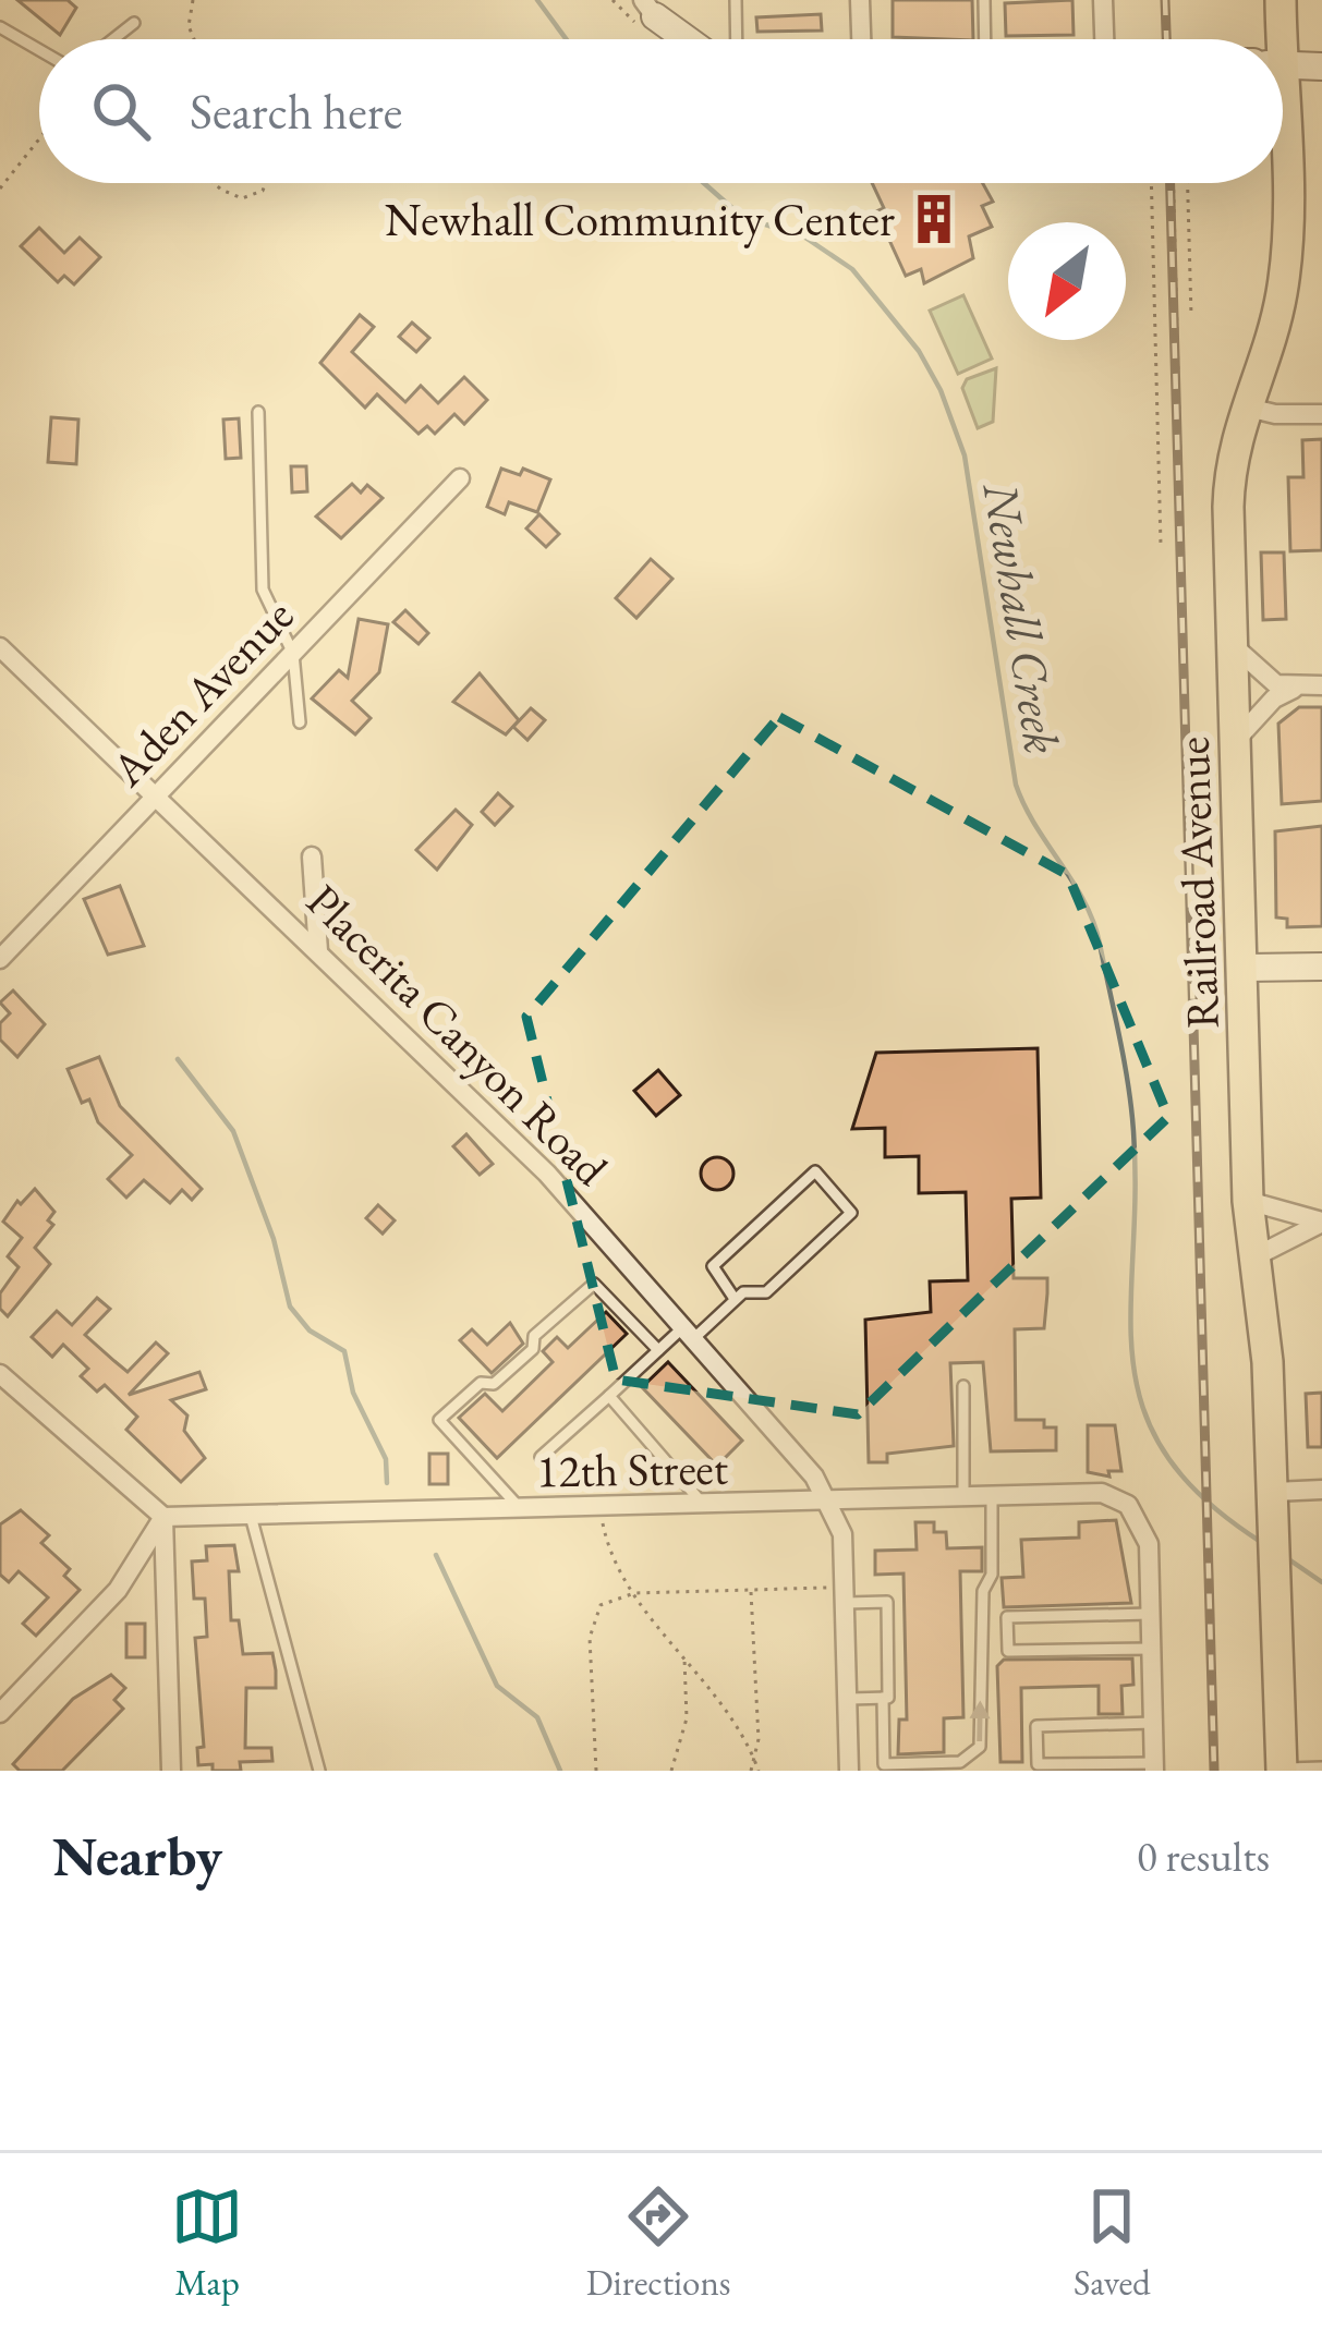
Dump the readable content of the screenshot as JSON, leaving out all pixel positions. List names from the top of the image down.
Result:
{
  "streets": {
    "main road": ["Railroad Avenue"],
    "street": ["Aden Avenue", "Placerita Canyon Road", "12th Street"]
  },
  "crossings": [
    ["Aden Avenue", "Placerita Canyon Road"],
    ["Placerita Canyon Road", "12th Street"]
  ],
  "water": ["Newhall Creek"],
  "places": {
    "building": ["Newhall Community Center"]
  },
  "north": "bottom left",
  "page": {
    "search": "Search here",
    "heading": ["Nearby", "0 results"],
    "nav": ["Map", "Directions", "Saved"]
  }
}
